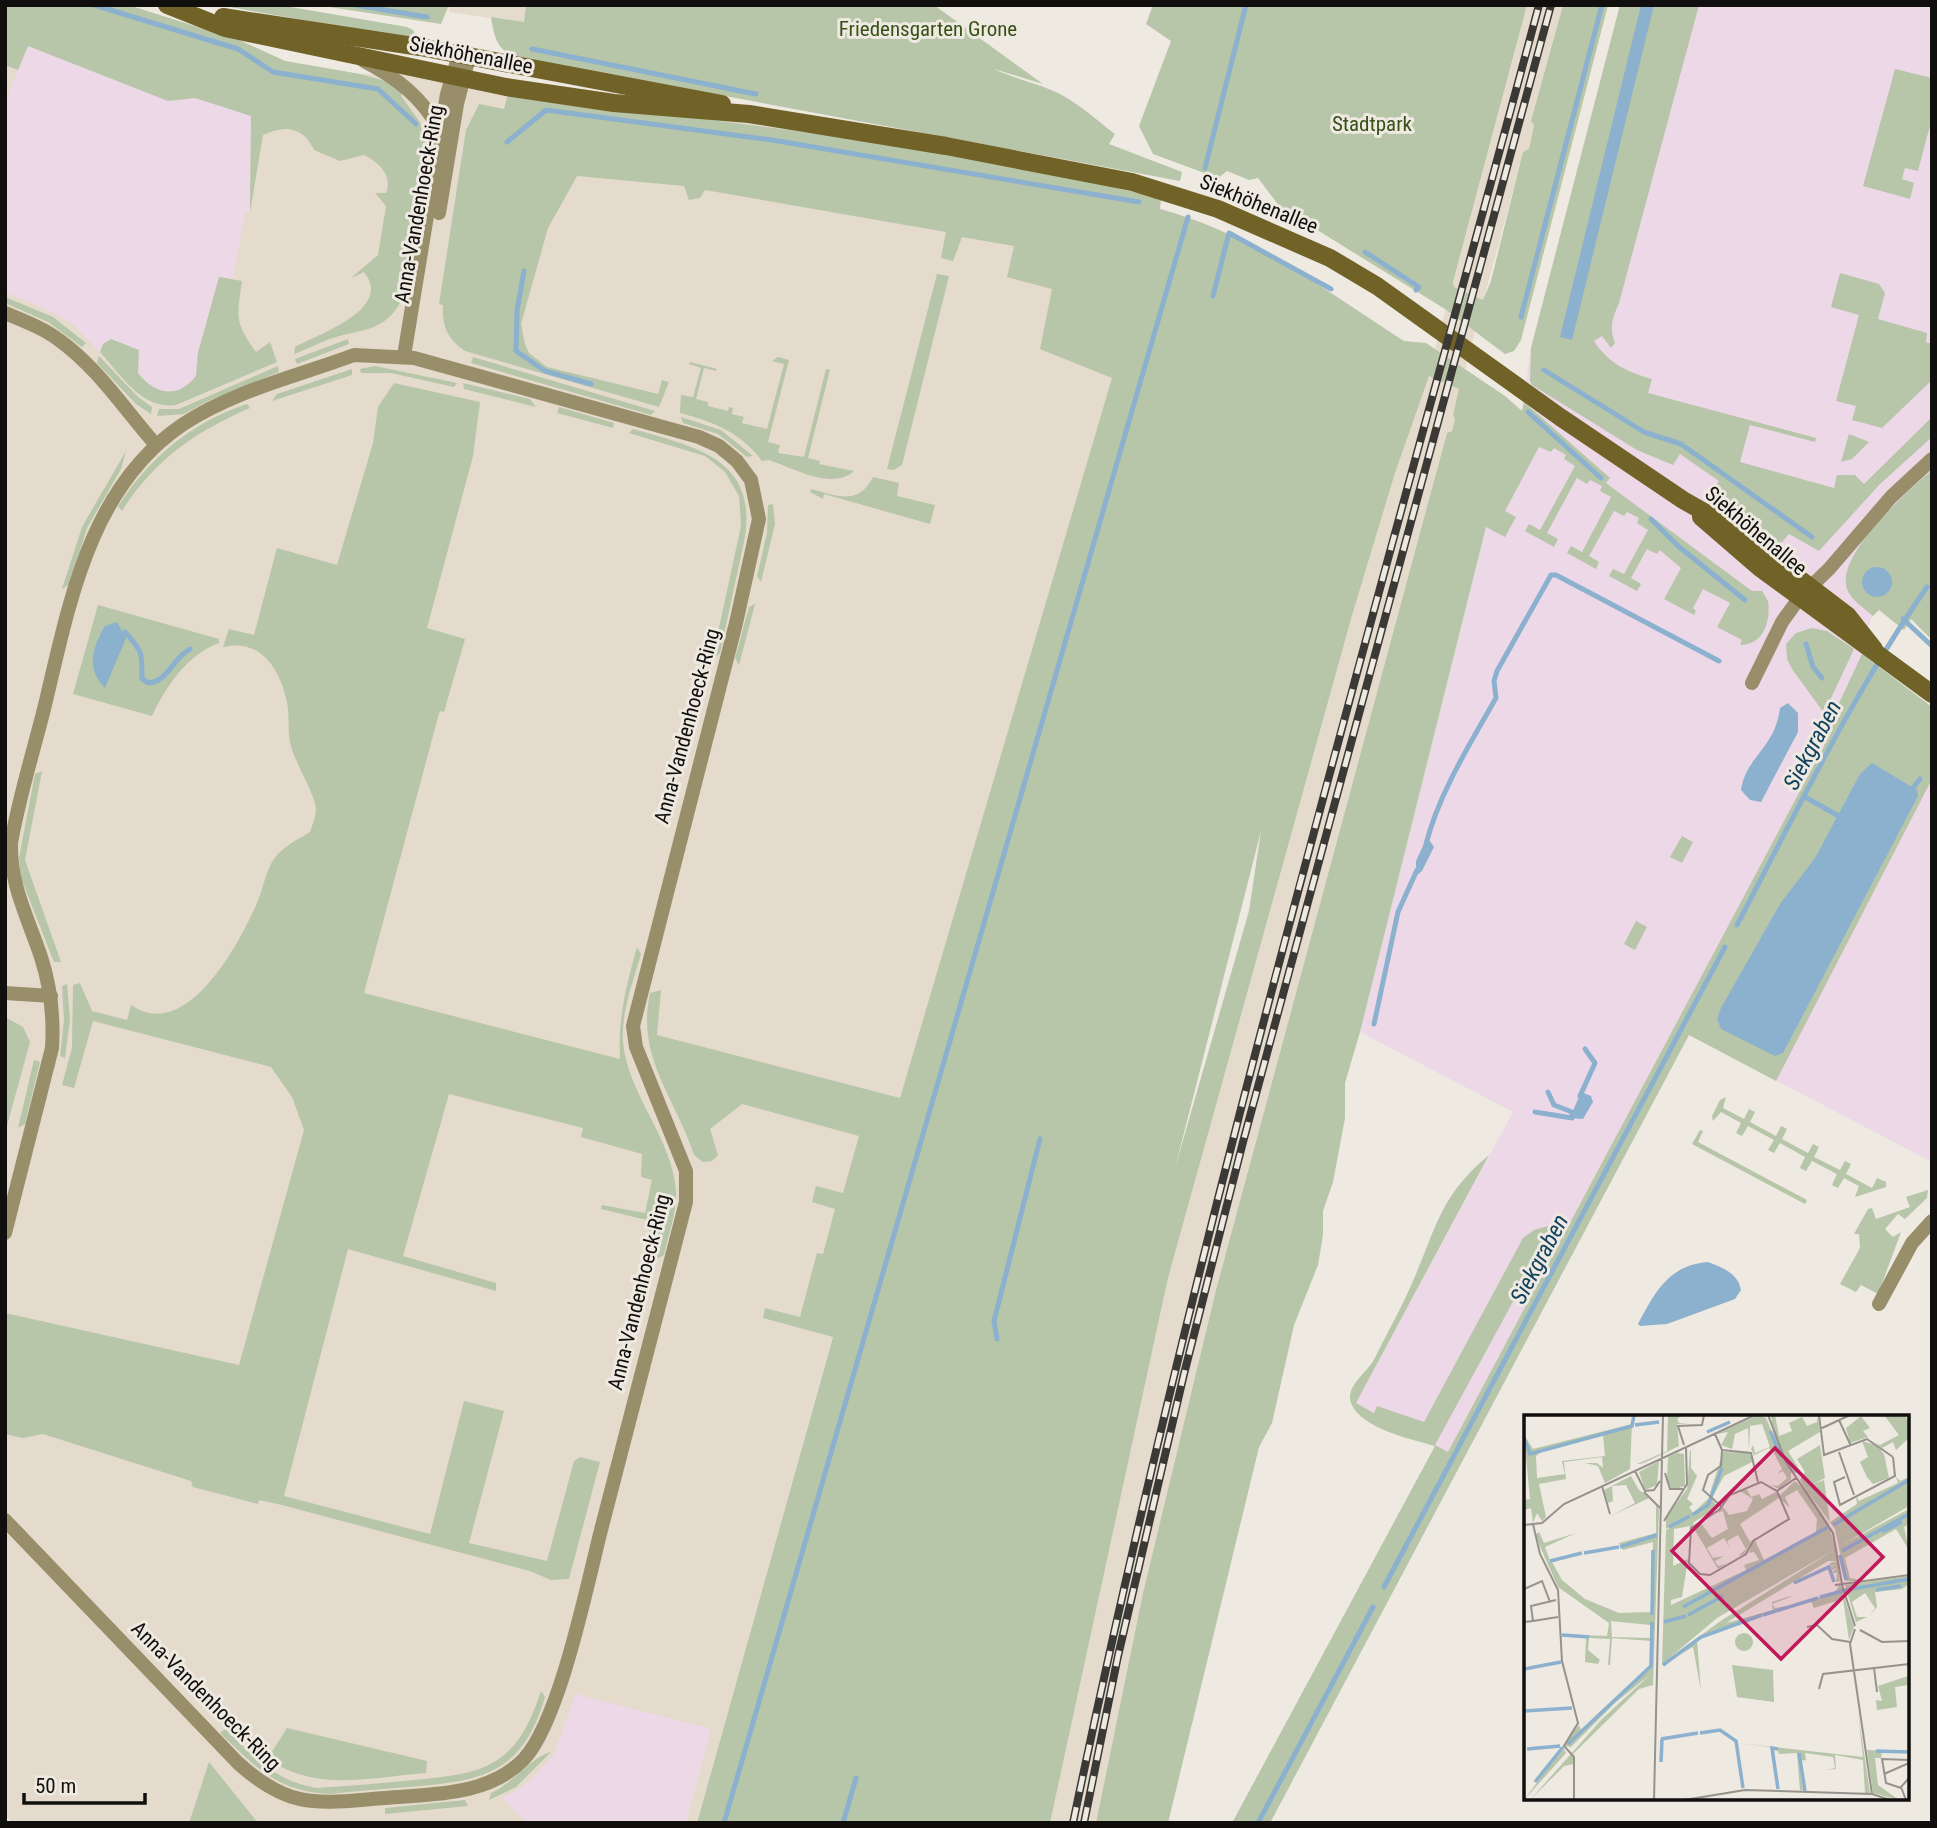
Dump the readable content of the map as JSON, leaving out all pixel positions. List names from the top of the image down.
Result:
{
  "streets": {
    "main road": ["Siekhöhenallee"],
    "street": ["Anna-Vandenhoeck-Ring"]
  },
  "crossings": [
    ["Siekhöhenallee", "Anna-Vandenhoeck-Ring"]
  ],
  "water": ["Siekgraben"],
  "parks": ["Friedensgarten Grone", "Stadtpark"],
  "scale_bar": "50 m"
}
